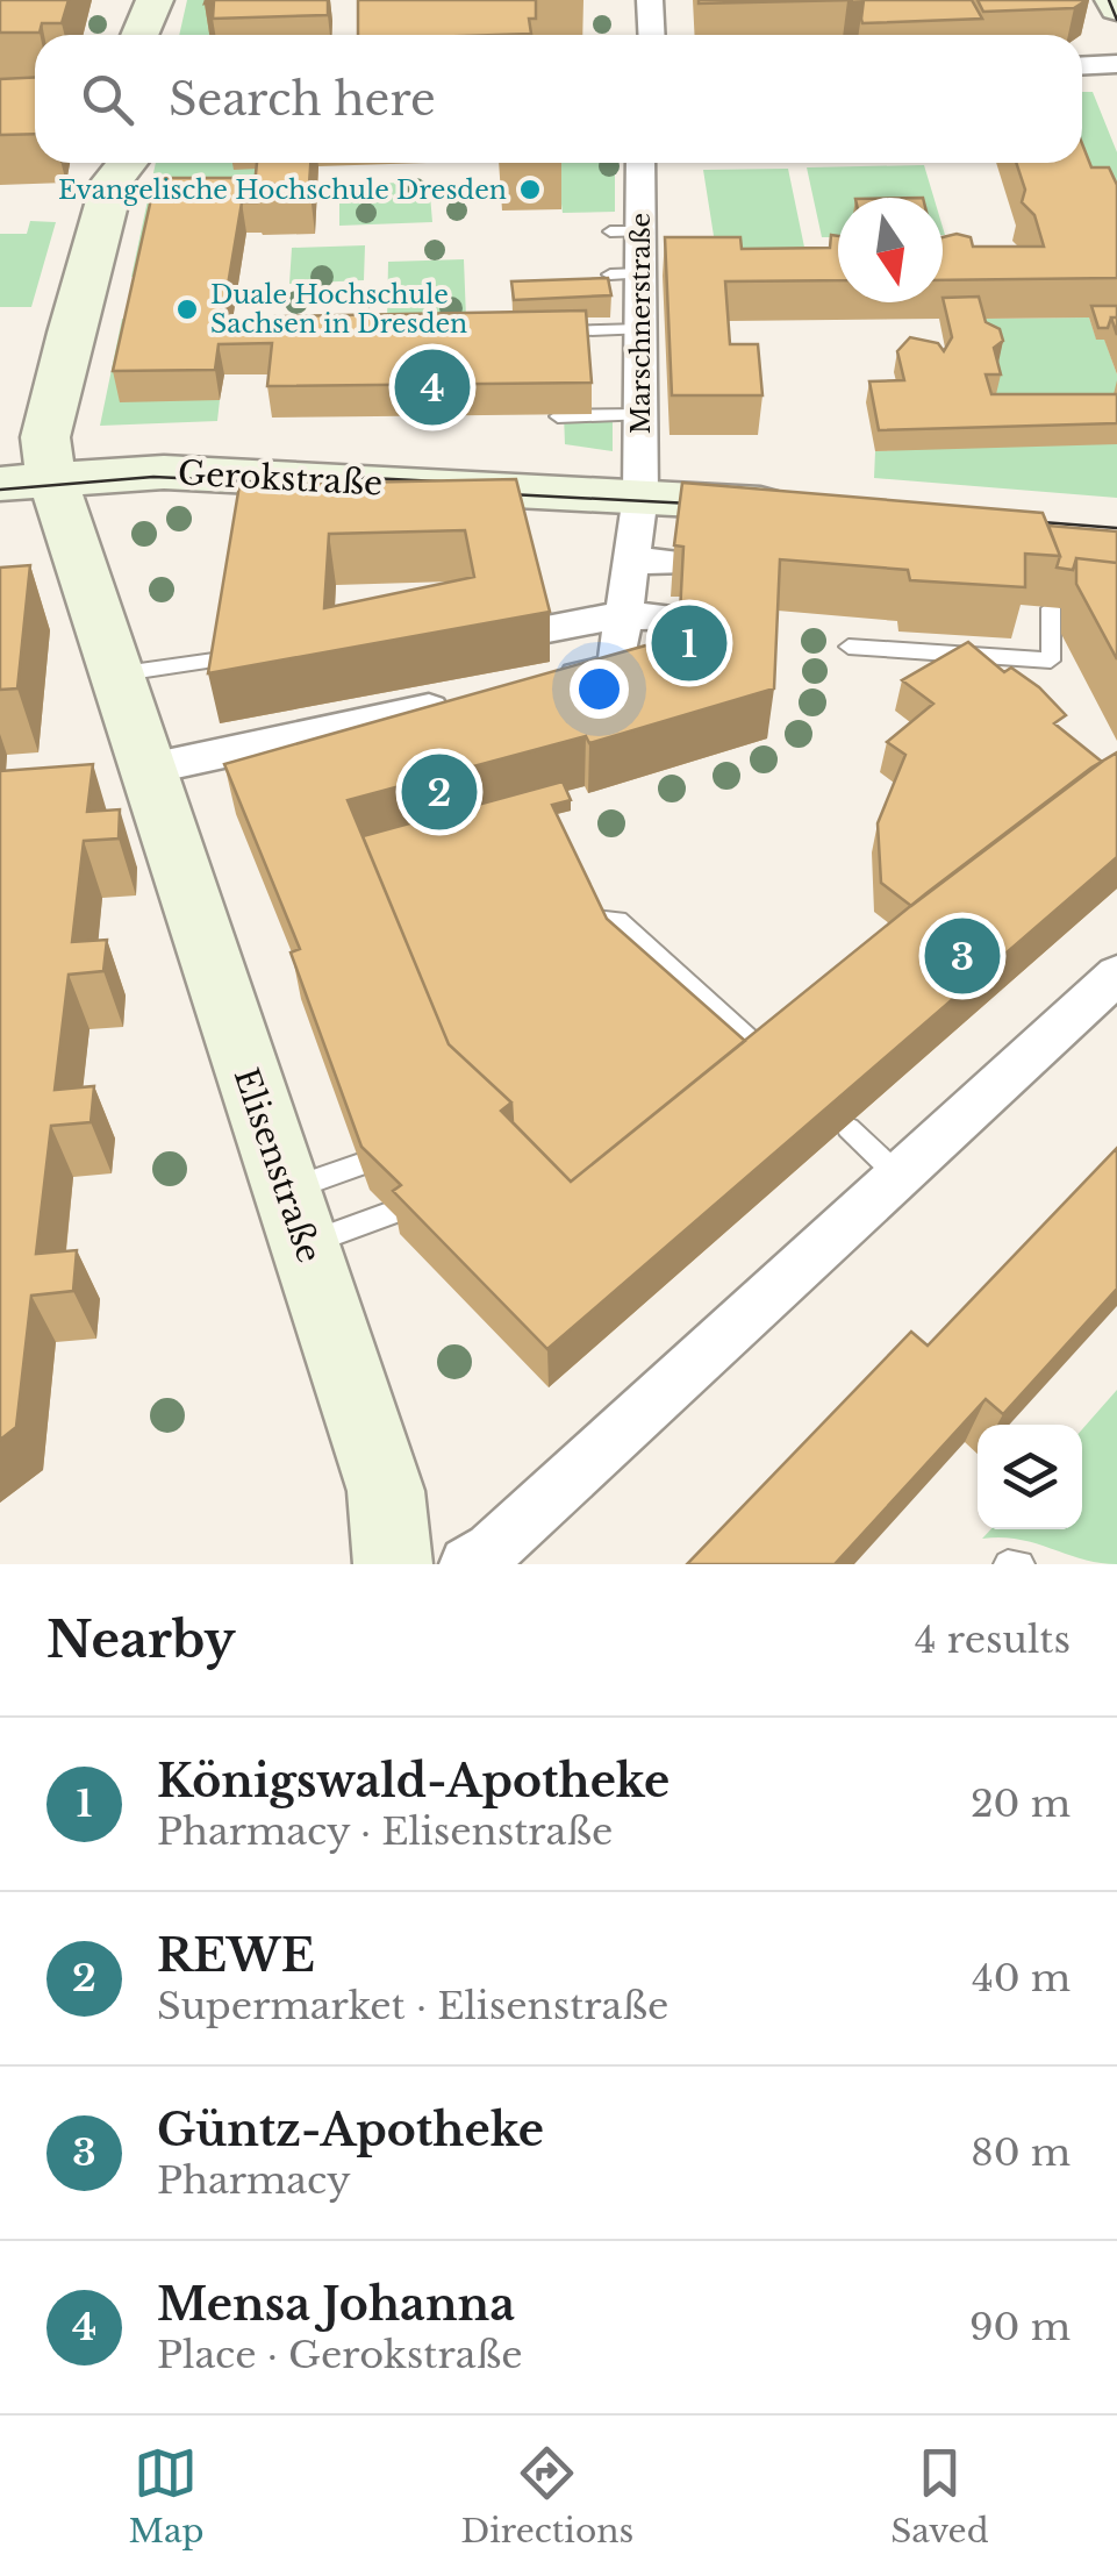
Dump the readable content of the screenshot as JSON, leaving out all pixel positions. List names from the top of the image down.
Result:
{
  "streets": {
    "street": ["Marschnerstraße", "Gerokstraße", "Elisenstraße"]
  },
  "crossings": [
    ["Marschnerstraße", "Gerokstraße"],
    ["Gerokstraße", "Elisenstraße"]
  ],
  "places": ["Evangelische Hochschule Dresden", "Duale Hochschule Sachsen in Dresden"],
  "north": "bottom",
  "page": {
    "search": "Search here",
    "pins": [
      "4",
      "1",
      "2",
      "3"
    ],
    "heading": ["Nearby", "4 results"],
    "list": [
      {
        "mark": "1",
        "name": "Königswald-Apotheke",
        "note": "Pharmacy · Elisenstraße",
        "value": "20 m"
      },
      {
        "mark": "2",
        "name": "REWE",
        "note": "Supermarket · Elisenstraße",
        "value": "40 m"
      },
      {
        "mark": "3",
        "name": "Güntz-Apotheke",
        "note": "Pharmacy",
        "value": "80 m"
      },
      {
        "mark": "4",
        "name": "Mensa Johanna",
        "note": "Place · Gerokstraße",
        "value": "90 m"
      }
    ],
    "nav": ["Map", "Directions", "Saved"]
  }
}
